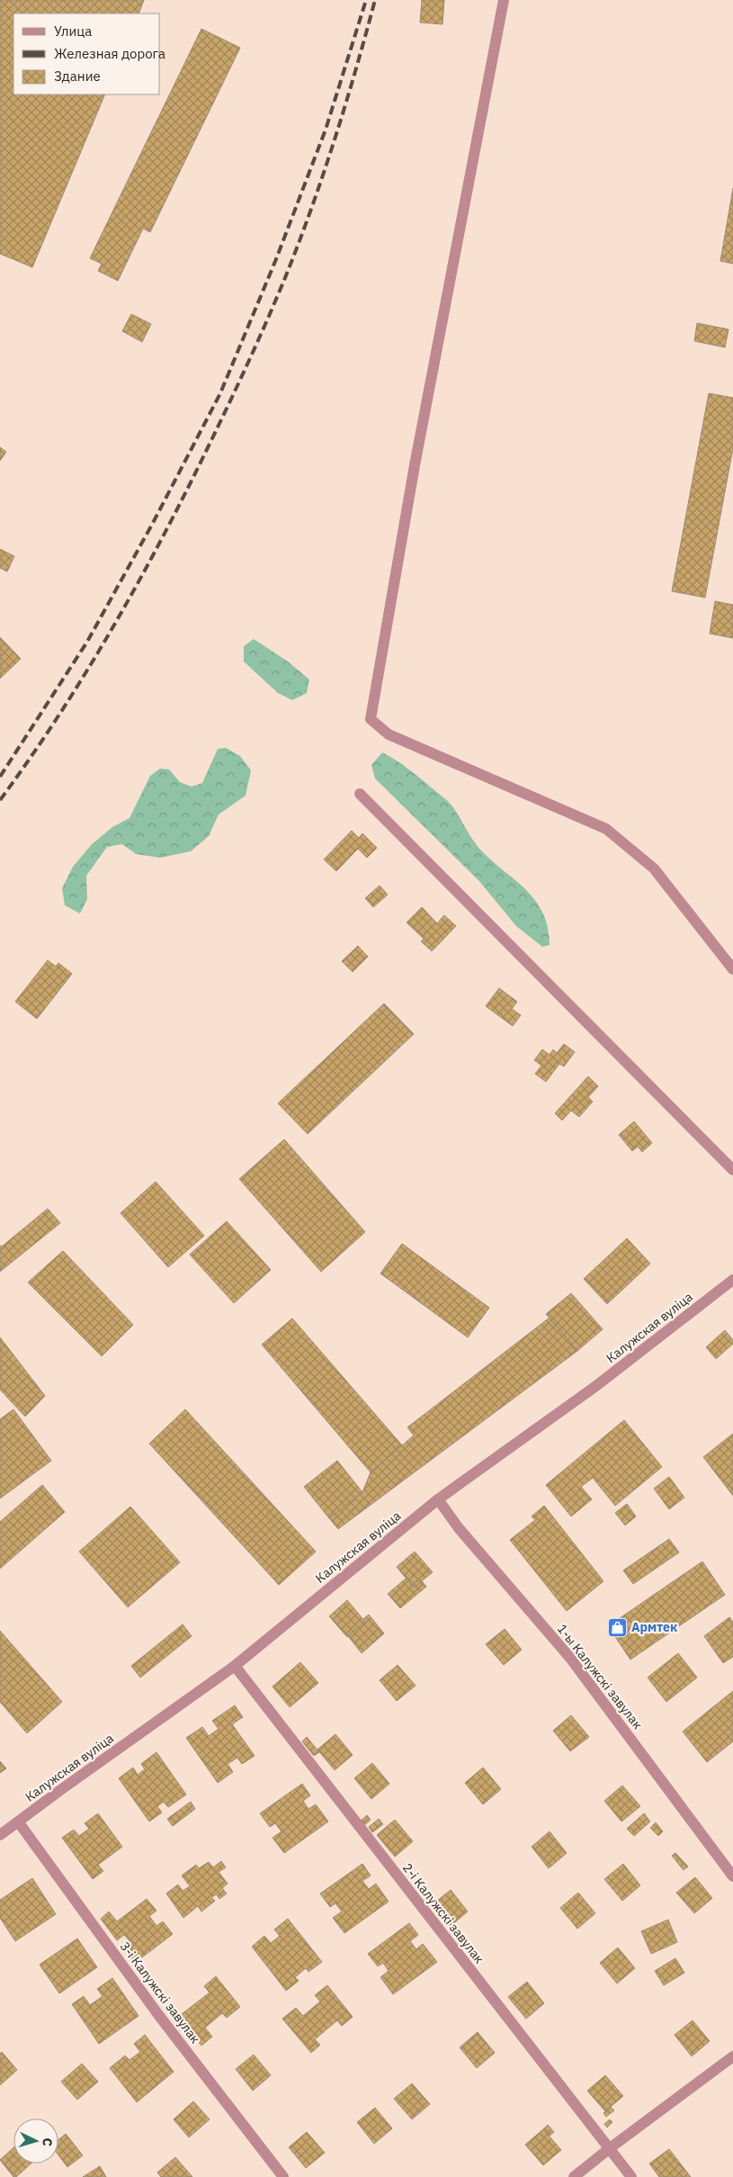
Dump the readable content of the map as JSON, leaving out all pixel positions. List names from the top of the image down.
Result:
{
  "streets": {
    "street": [
      "Калужская вуліца",
      "1-ы Калужскі завулак",
      "2-і Калужскі завулак",
      "3-і Калужскі завулак"
    ]
  },
  "crossings": [
    ["Калужская вуліца", "1-ы Калужскі завулак"],
    ["Калужская вуліца", "2-і Калужскі завулак"],
    ["Калужская вуліца", "3-і Калужскі завулак"]
  ],
  "places": {
    "shop": ["Армтек"]
  },
  "legend": ["Улица", "Железная дорога", "Здание"],
  "north": "right"
}
